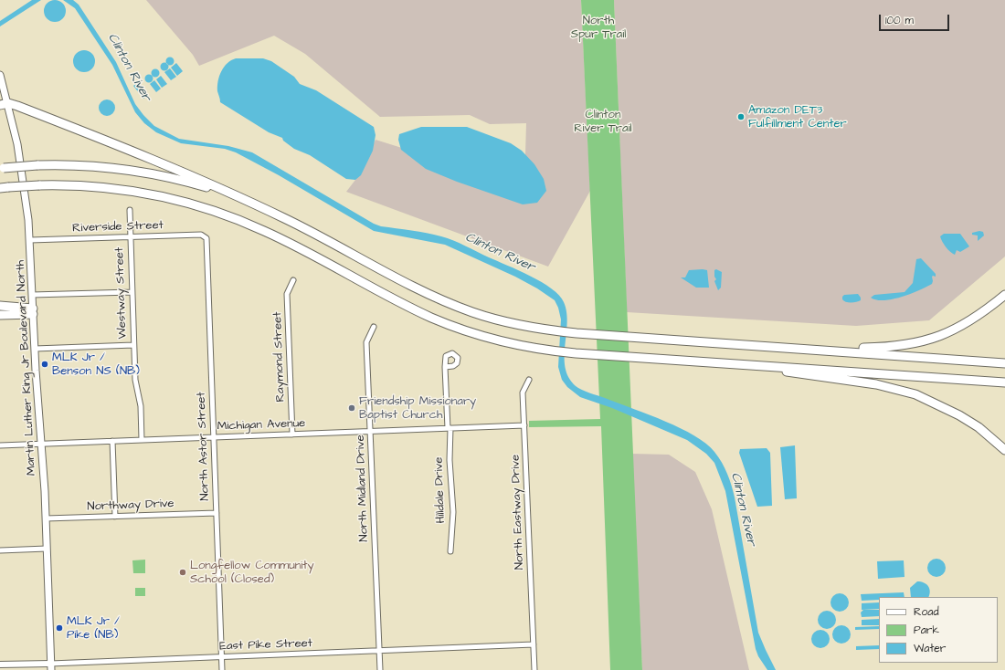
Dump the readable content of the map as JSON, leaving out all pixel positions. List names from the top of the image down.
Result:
{
  "streets": {
    "main road": ["Martin Luther King Jr Boulevard North"],
    "street": [
      "Riverside Street",
      "Westway Street",
      "Raymond Street",
      "Michigan Avenue",
      "North Astor Street",
      "North Midland Drive",
      "Hilldale Drive",
      "Northway Drive",
      "North Eastway Drive",
      "East Pike Street"
    ]
  },
  "crossings": [
    ["Riverside Street", "Westway Street"],
    ["Riverside Street", "Martin Luther King Jr Boulevard North"],
    ["Riverside Street", "North Astor Street"],
    ["Westway Street", "Michigan Avenue"],
    ["Raymond Street", "Michigan Avenue"],
    ["Martin Luther King Jr Boulevard North", "Michigan Avenue"],
    ["Martin Luther King Jr Boulevard North", "Northway Drive"],
    ["Martin Luther King Jr Boulevard North", "East Pike Street"],
    ["Michigan Avenue", "North Astor Street"],
    ["Michigan Avenue", "North Midland Drive"],
    ["Michigan Avenue", "Hilldale Drive"],
    ["Michigan Avenue", "North Eastway Drive"],
    ["North Astor Street", "Northway Drive"],
    ["North Astor Street", "East Pike Street"],
    ["North Midland Drive", "East Pike Street"],
    ["North Eastway Drive", "East Pike Street"]
  ],
  "water": ["Clinton River"],
  "parks": ["North Spur Trail", "Clinton River Trail"],
  "places": [
    "Amazon DET3 Fulfillment Center",
    "MLK Jr / Benson NS (NB)",
    "Friendship Missionary Baptist Church",
    "Longfellow Community School (Closed)",
    "MLK Jr / Pike (NB)"
  ],
  "legend": ["Road", "Park", "Water"],
  "scale_bar": "100 m"
}
